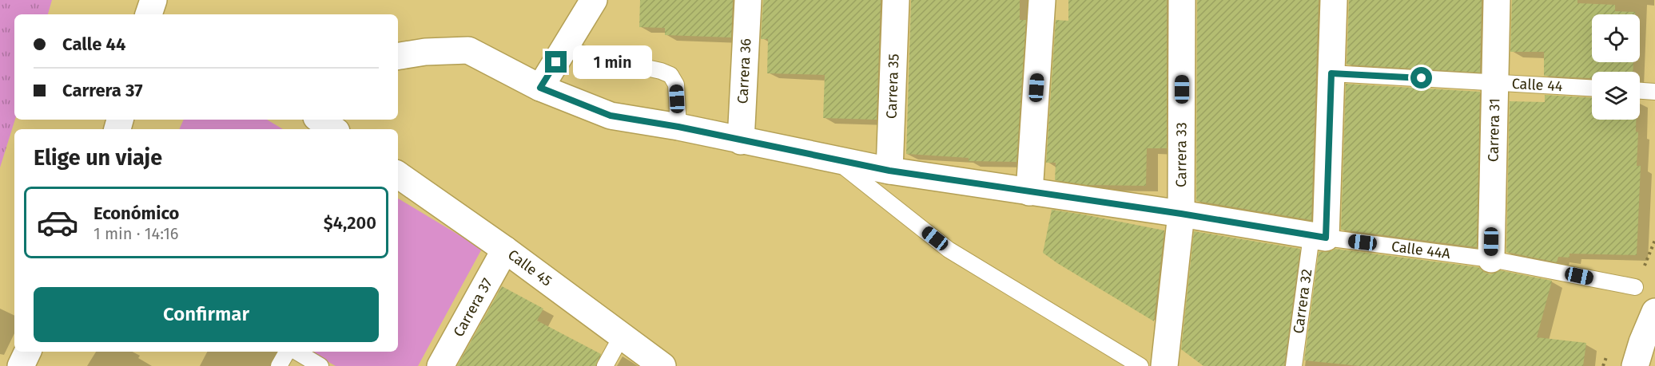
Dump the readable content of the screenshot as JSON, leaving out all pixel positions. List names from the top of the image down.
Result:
{
  "streets": {
    "street": [
      "Carrera 36",
      "Carrera 35",
      "Carrera 31",
      "Carrera 33",
      "Calle 44A",
      "Calle 45",
      "Carrera 32",
      "Carrera 37"
    ],
    "lane": ["Calle 44"]
  },
  "crossings": [
    ["Carrera 36", "Calle 44A"],
    ["Calle 44", "Carrera 31"],
    ["Calle 44", "Carrera 32"],
    ["Carrera 35", "Calle 44A"],
    ["Carrera 31", "Calle 44A"],
    ["Carrera 33", "Calle 44A"],
    ["Calle 44A", "Carrera 32"],
    ["Calle 45", "Carrera 37"]
  ],
  "page": {
    "banner": ["Calle 44", "Carrera 37"],
    "bubble": "1 min",
    "heading": "Elige un viaje",
    "list": [
      {
        "name": "Económico",
        "note": "1 min · 14:16",
        "value": "$4,200"
      }
    ],
    "buttons": "Confirmar"
  }
}
